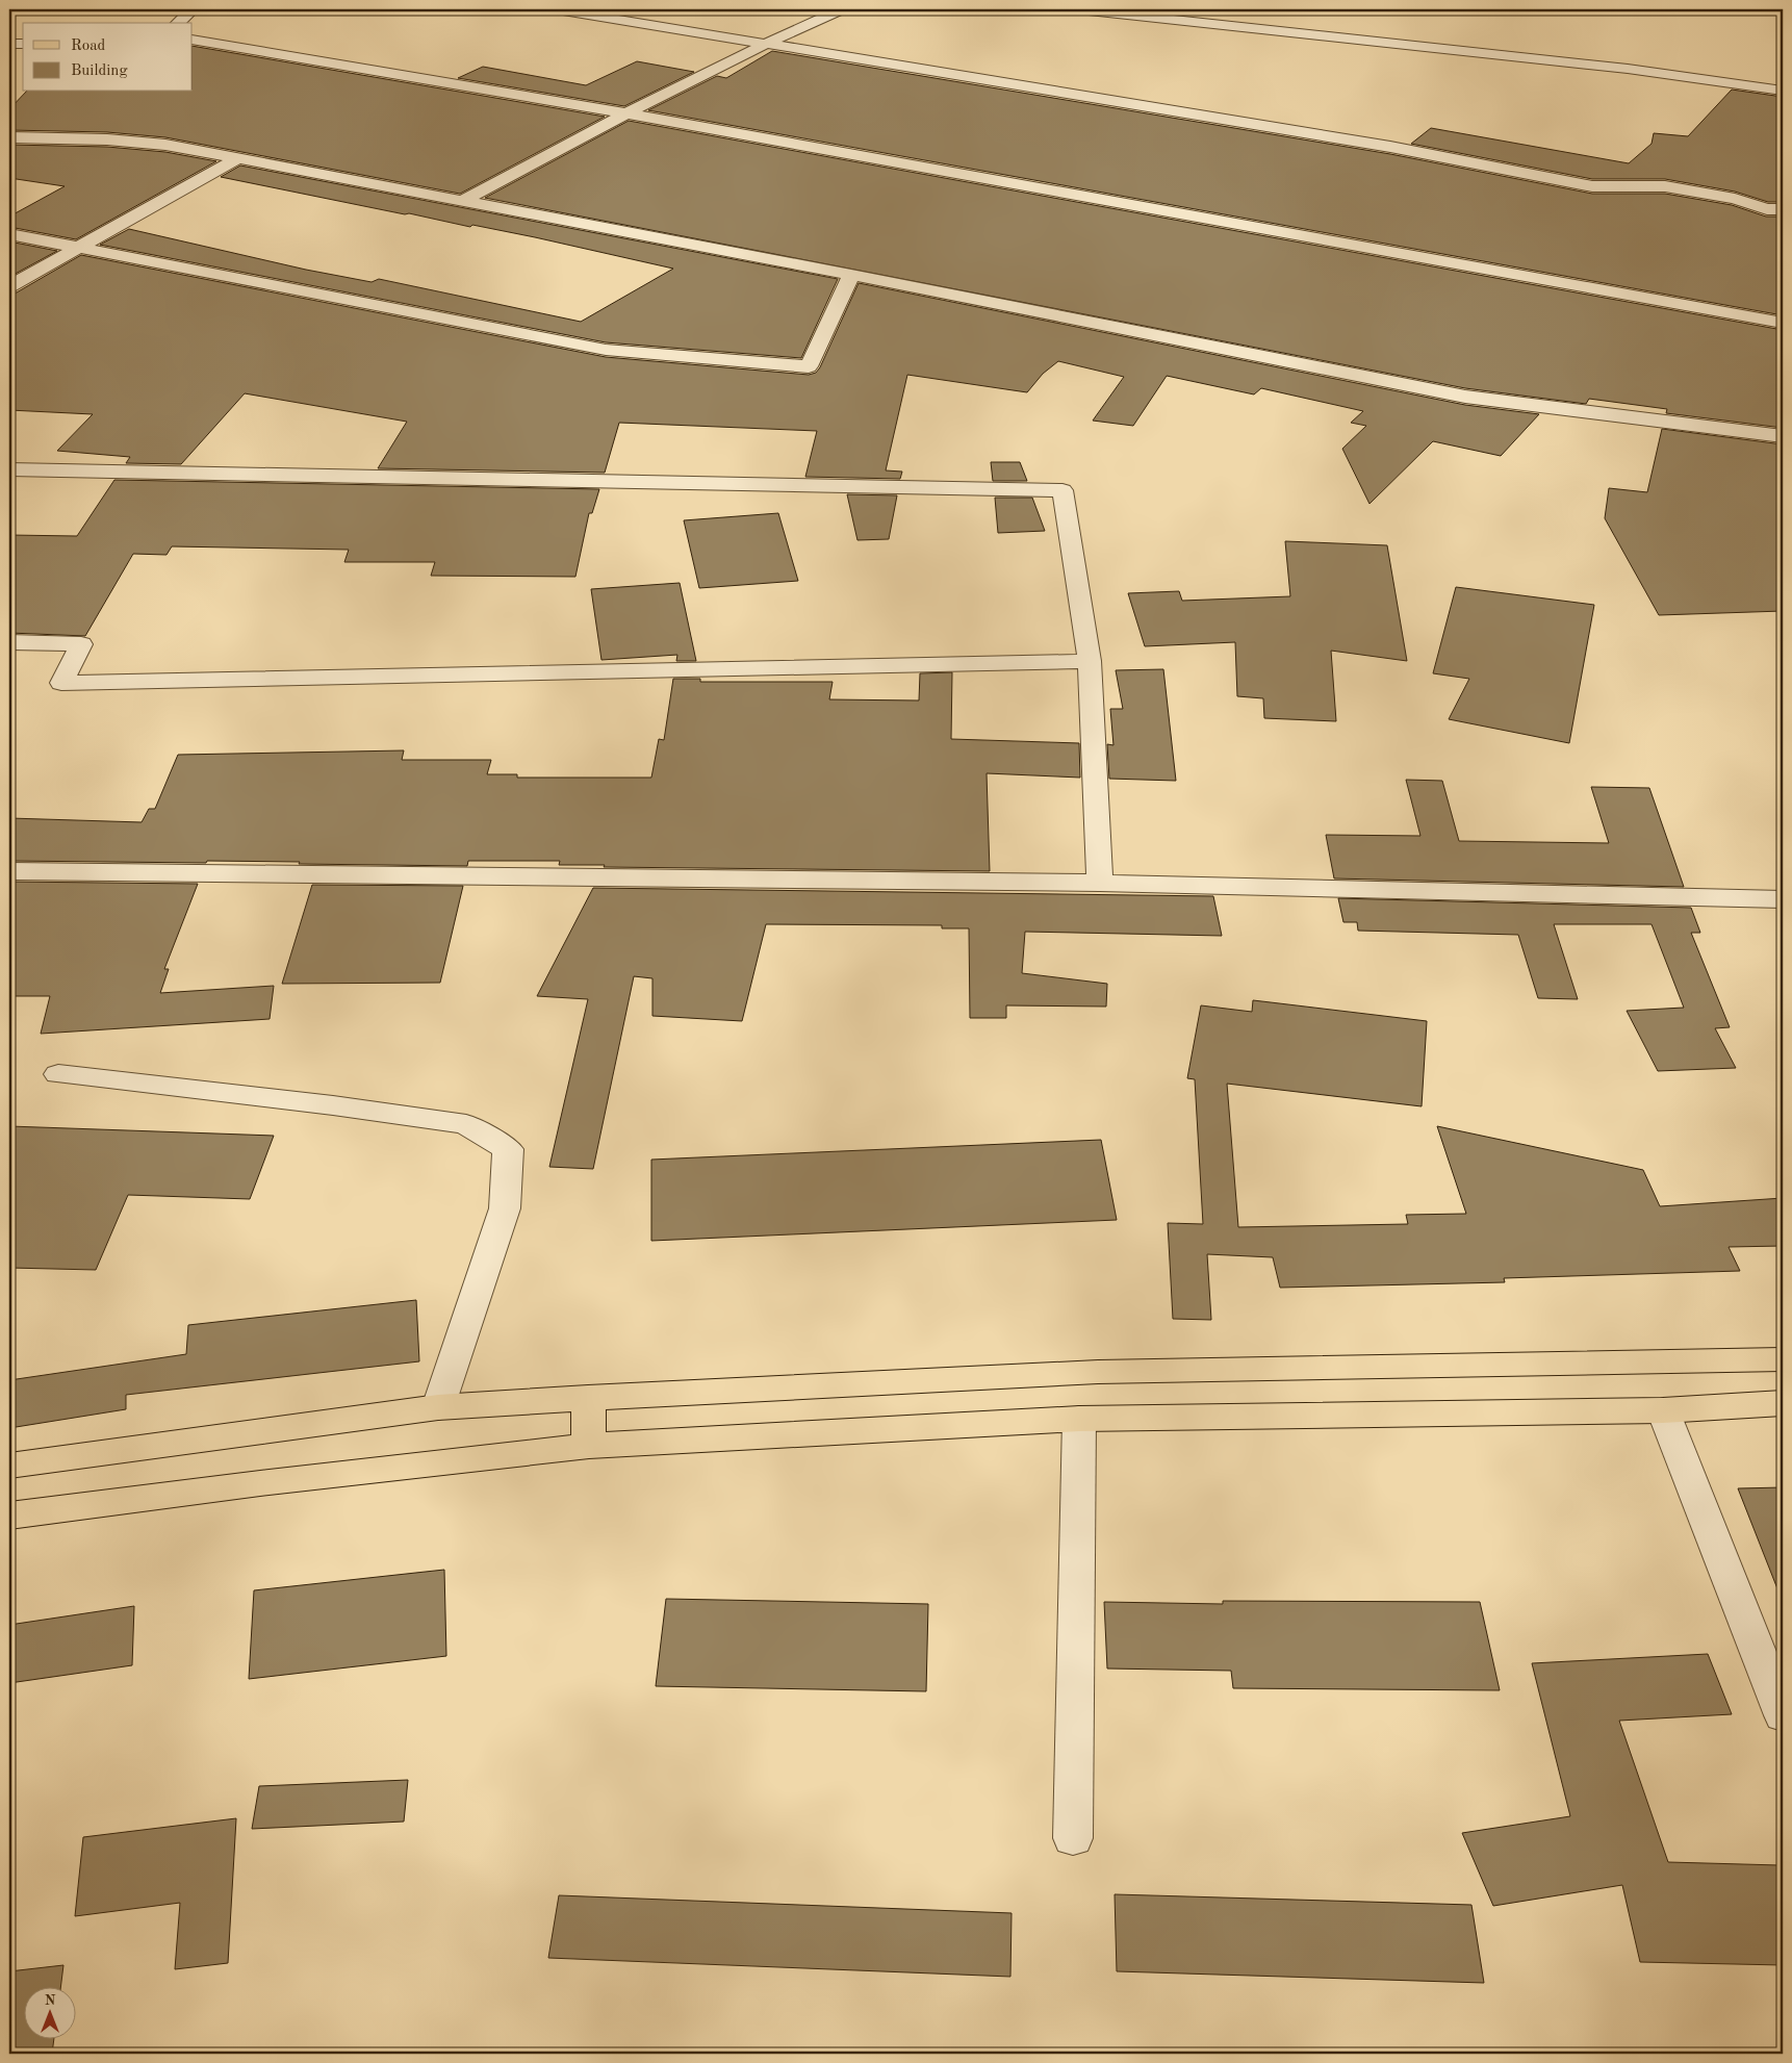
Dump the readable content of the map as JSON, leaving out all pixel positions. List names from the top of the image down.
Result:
{
  "legend": ["Road", "Building"],
  "north": "top"
}
